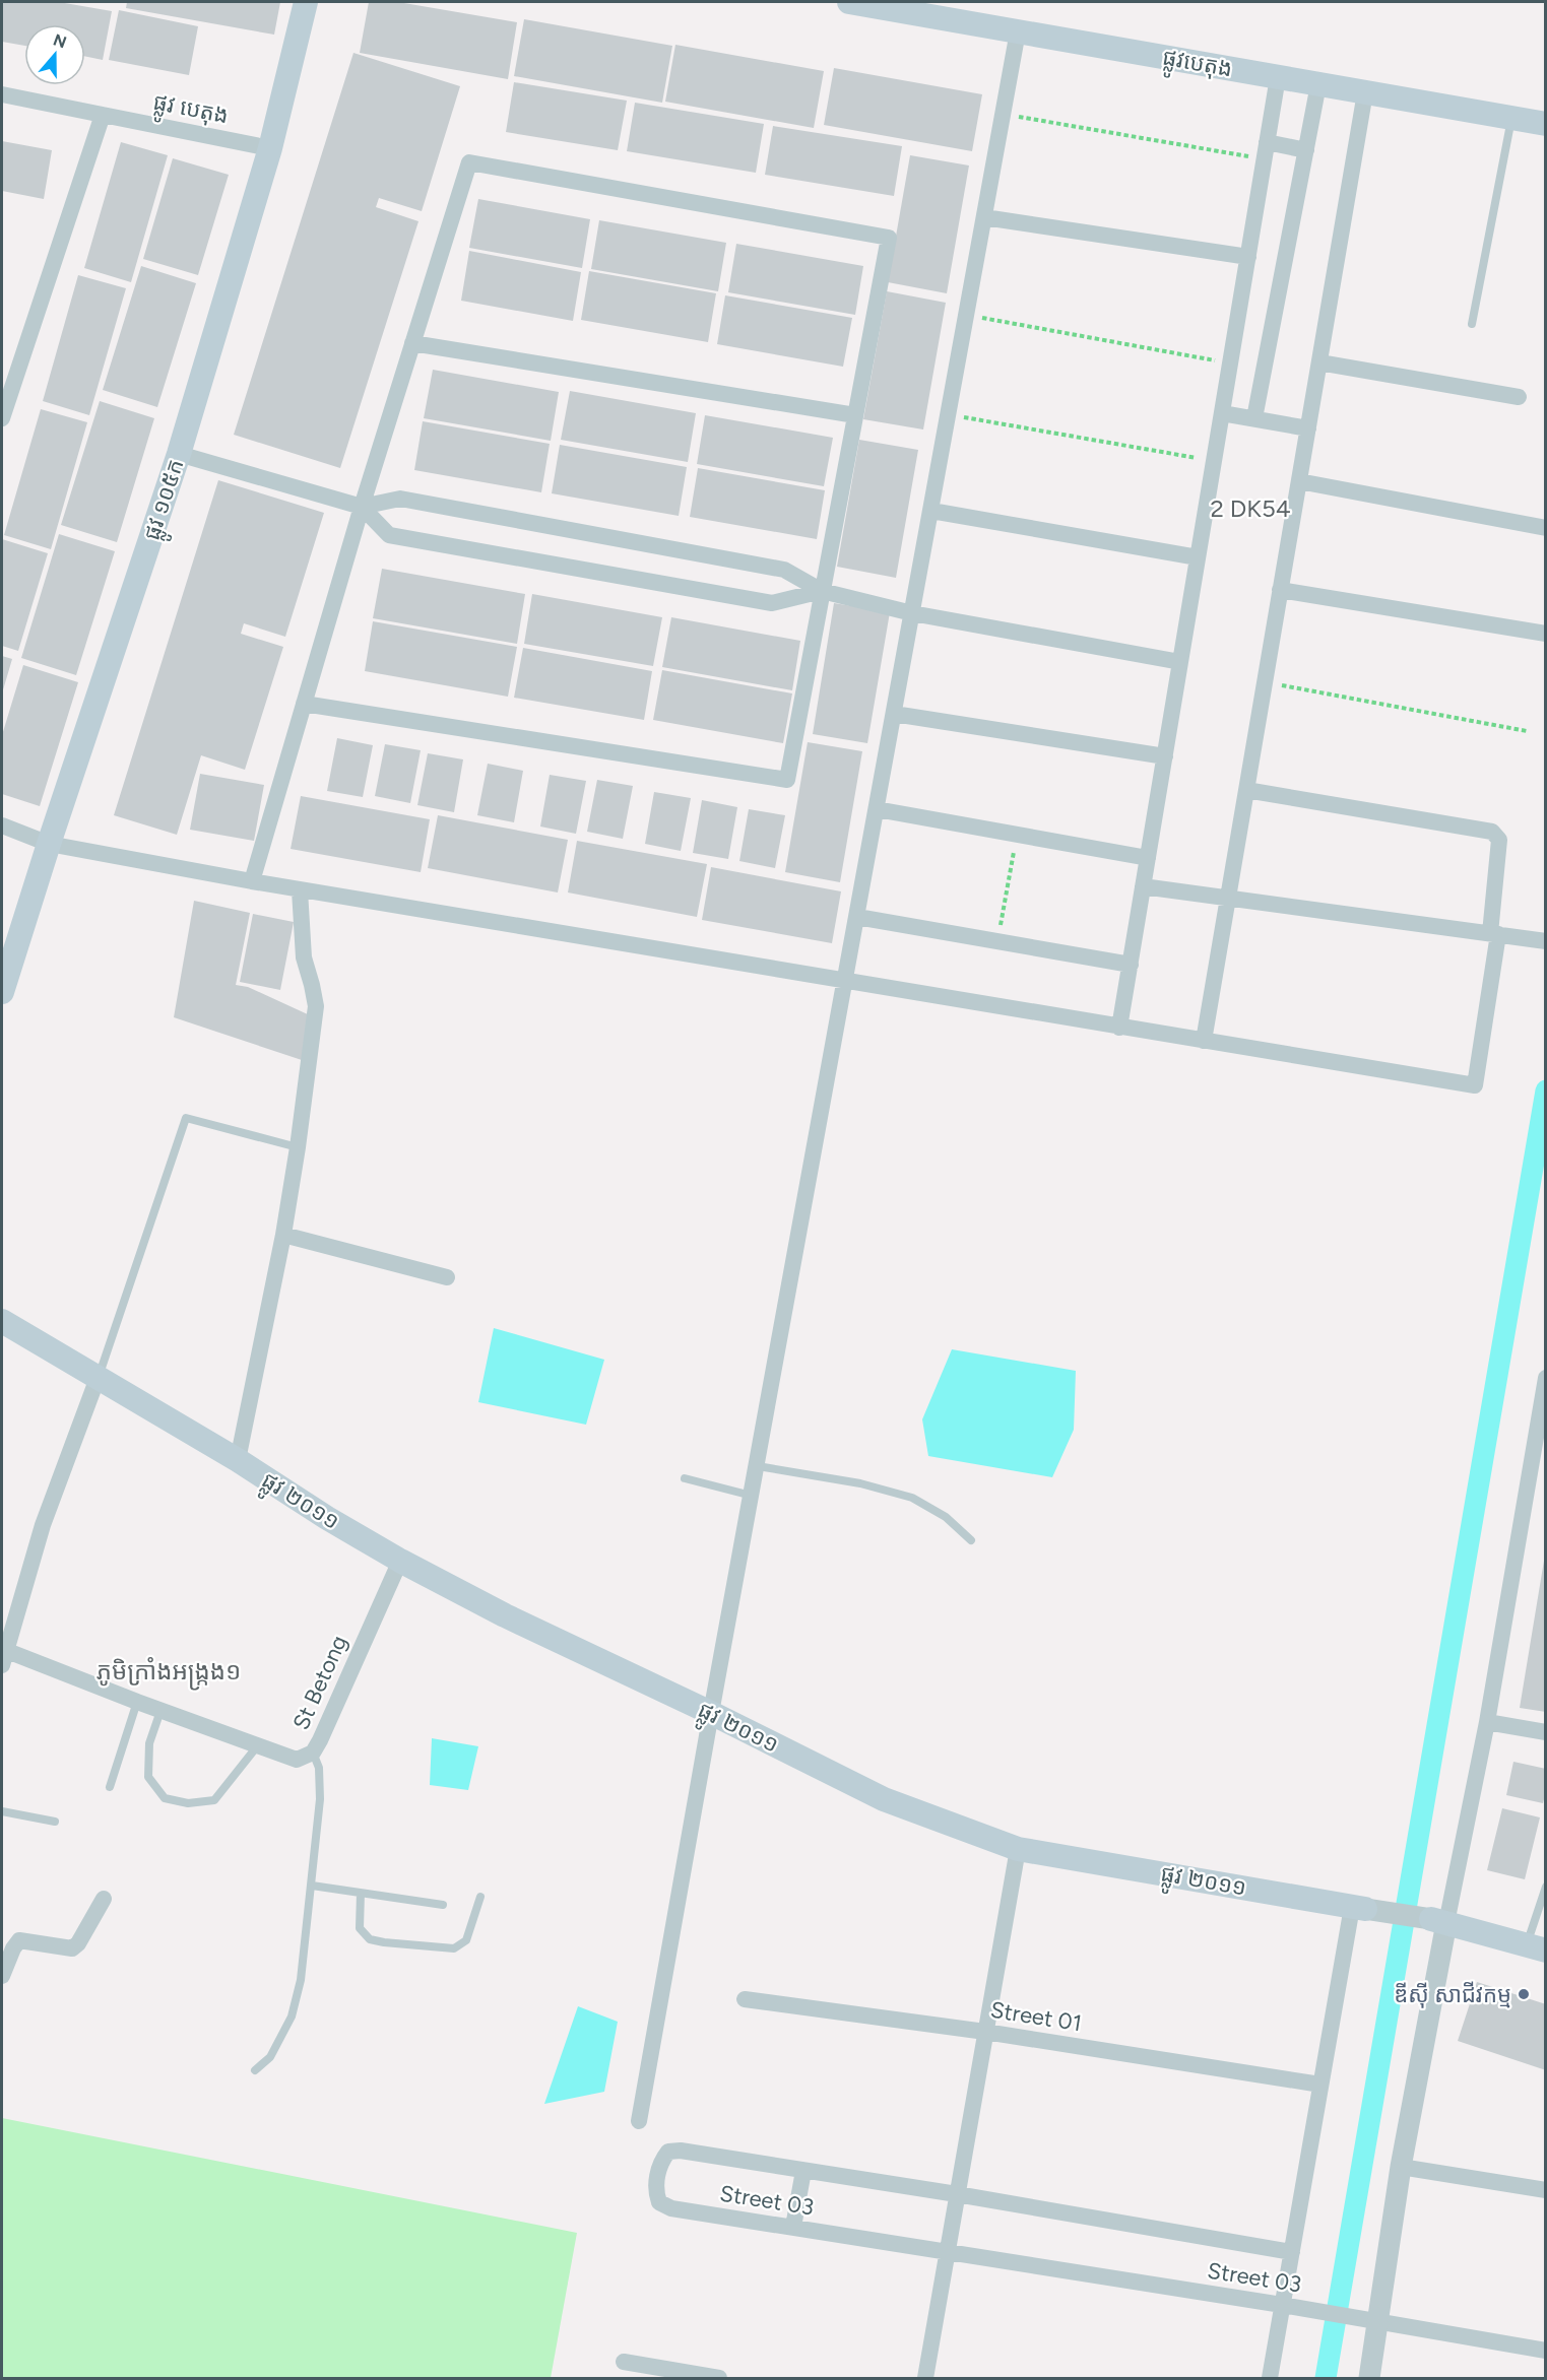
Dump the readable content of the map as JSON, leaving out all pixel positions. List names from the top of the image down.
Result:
{
  "streets": {
    "main road": ["ផ្លូវបេតុង", "ផ្លូវ ១០៥ក", "ផ្លូវ ២០១១"],
    "street": [
      "ផ្លូវ បេតុង",
      "St Betong",
      "Street 01",
      "Street 03"
    ]
  },
  "crossings": [
    ["ផ្លូវ បេតុង", "ផ្លូវ ១០៥ក"],
    ["ផ្លូវ ២០១១", "St Betong"]
  ],
  "districts": ["2 DK54", "ភូមិក្រាំងអង្រ្កង១"],
  "places": ["ឌីស៊ី សាជីវកម្ម"],
  "north": "top"
}
